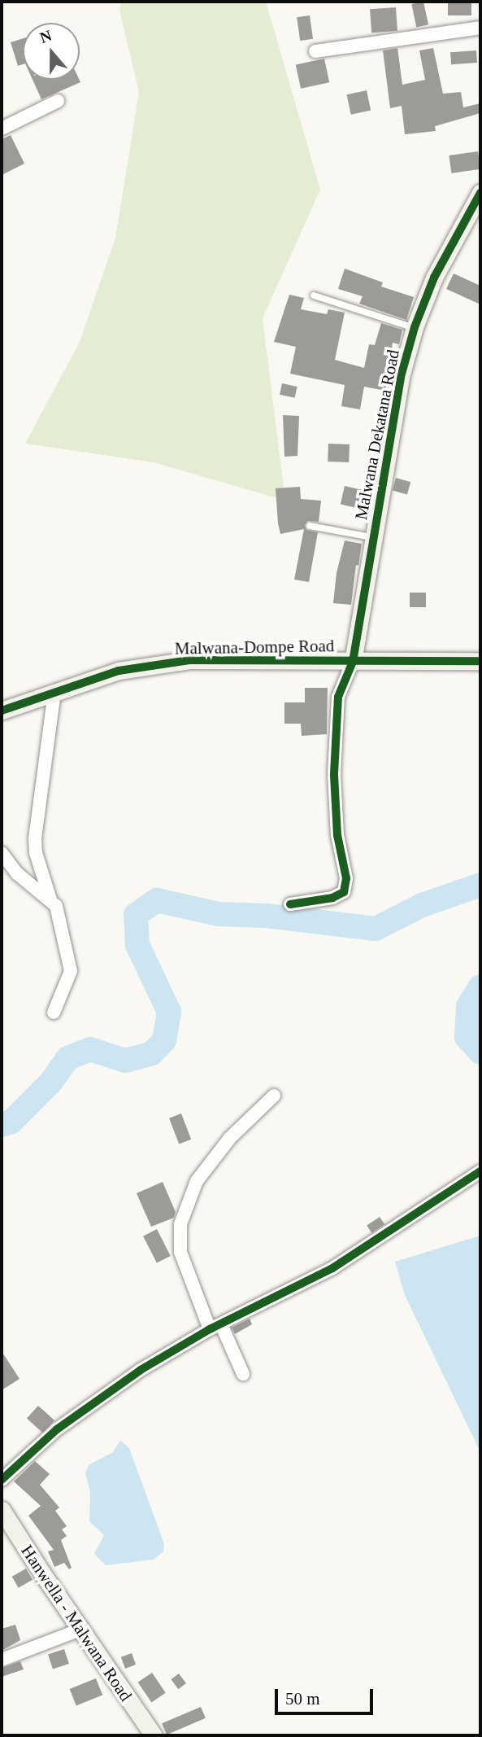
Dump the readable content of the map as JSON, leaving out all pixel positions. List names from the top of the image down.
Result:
{
  "streets": {
    "street": ["Malwana Dekatana Road", "Malwana-Dompe Road", "Hanwella - Malwana Road"]
  },
  "crossings": [
    ["Malwana Dekatana Road", "Malwana-Dompe Road"]
  ],
  "scale_bar": "50 m",
  "north": "top"
}
